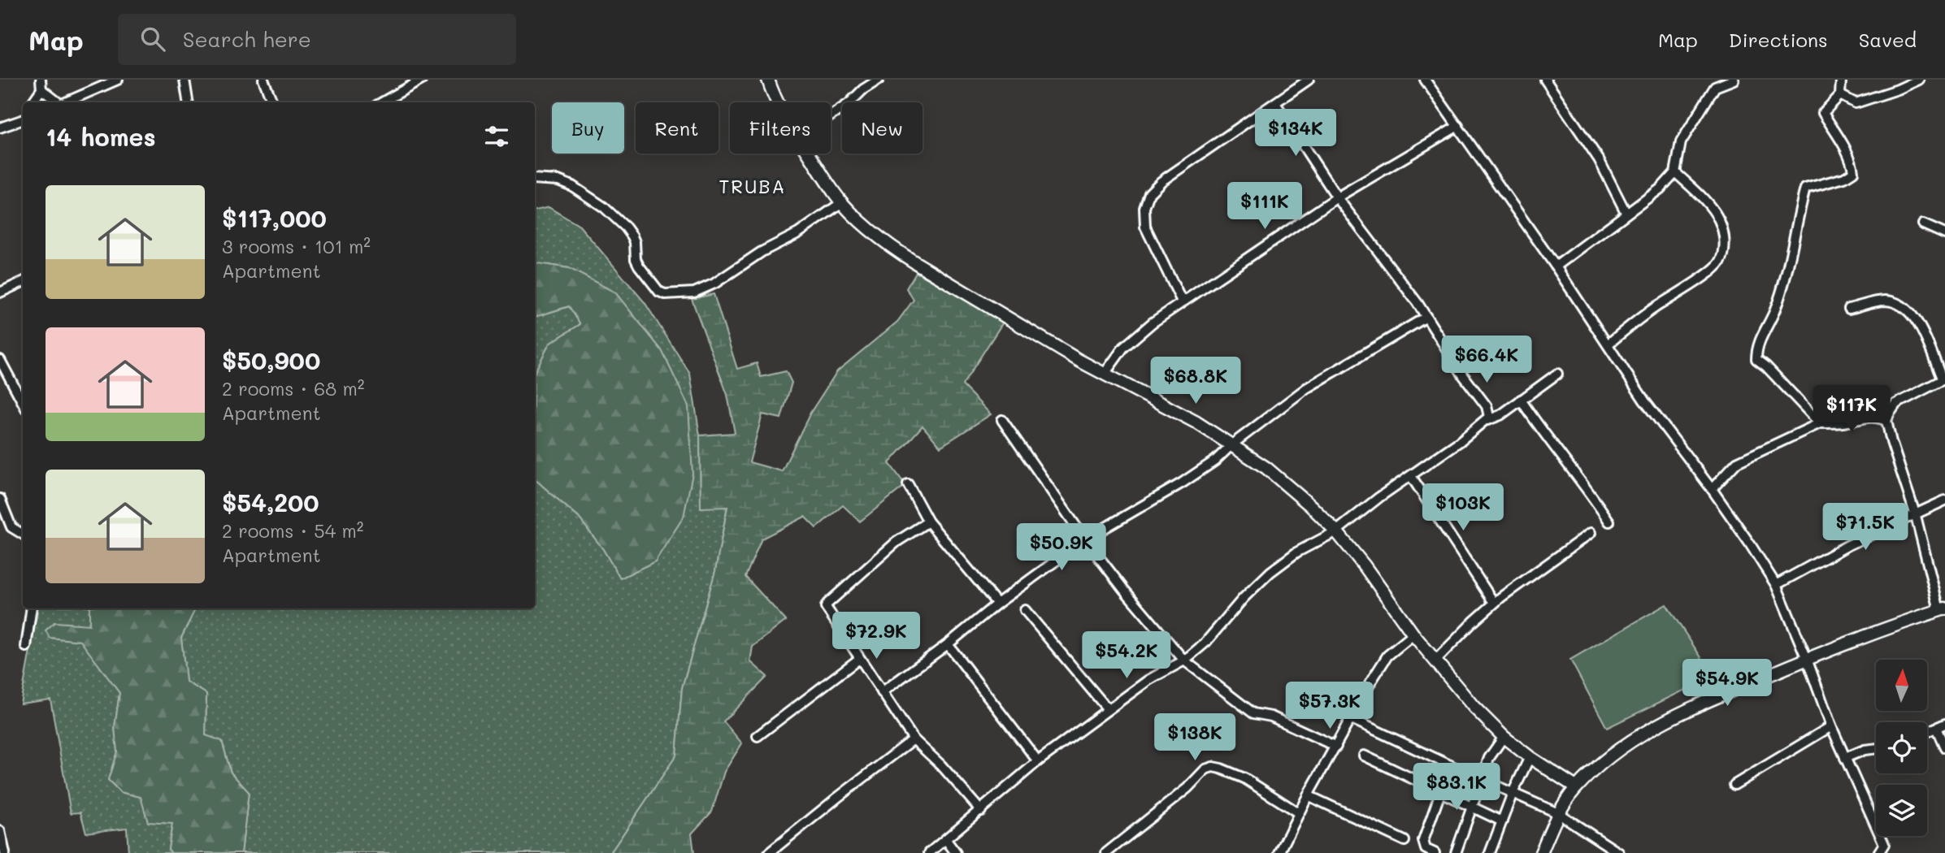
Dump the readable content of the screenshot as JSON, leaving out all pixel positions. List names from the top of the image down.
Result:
{
  "districts": ["TRUBA"],
  "north": "top",
  "page": {
    "header": "Map",
    "search": "Search here",
    "nav": ["Map", "Directions", "Saved"],
    "chip": [
      "Buy",
      "Rent",
      "Filters",
      "New"
    ],
    "heading": "14 homes",
    "price": [
      "$134K",
      "$111K",
      "$66.4K",
      "$68.8K",
      "$117K",
      "$103K",
      "$71.5K",
      "$50.9K",
      "$72.9K",
      "$54.2K",
      "$54.9K",
      "$57.3K",
      "$138K",
      "$83.1K"
    ],
    "list": [
      {
        "name": "$117,000",
        "note": "3 rooms · 101 m² · Apartment"
      },
      {
        "name": "$50,900",
        "note": "2 rooms · 68 m² · Apartment"
      },
      {
        "name": "$54,200",
        "note": "2 rooms · 54 m² · Apartment"
      }
    ]
  }
}
